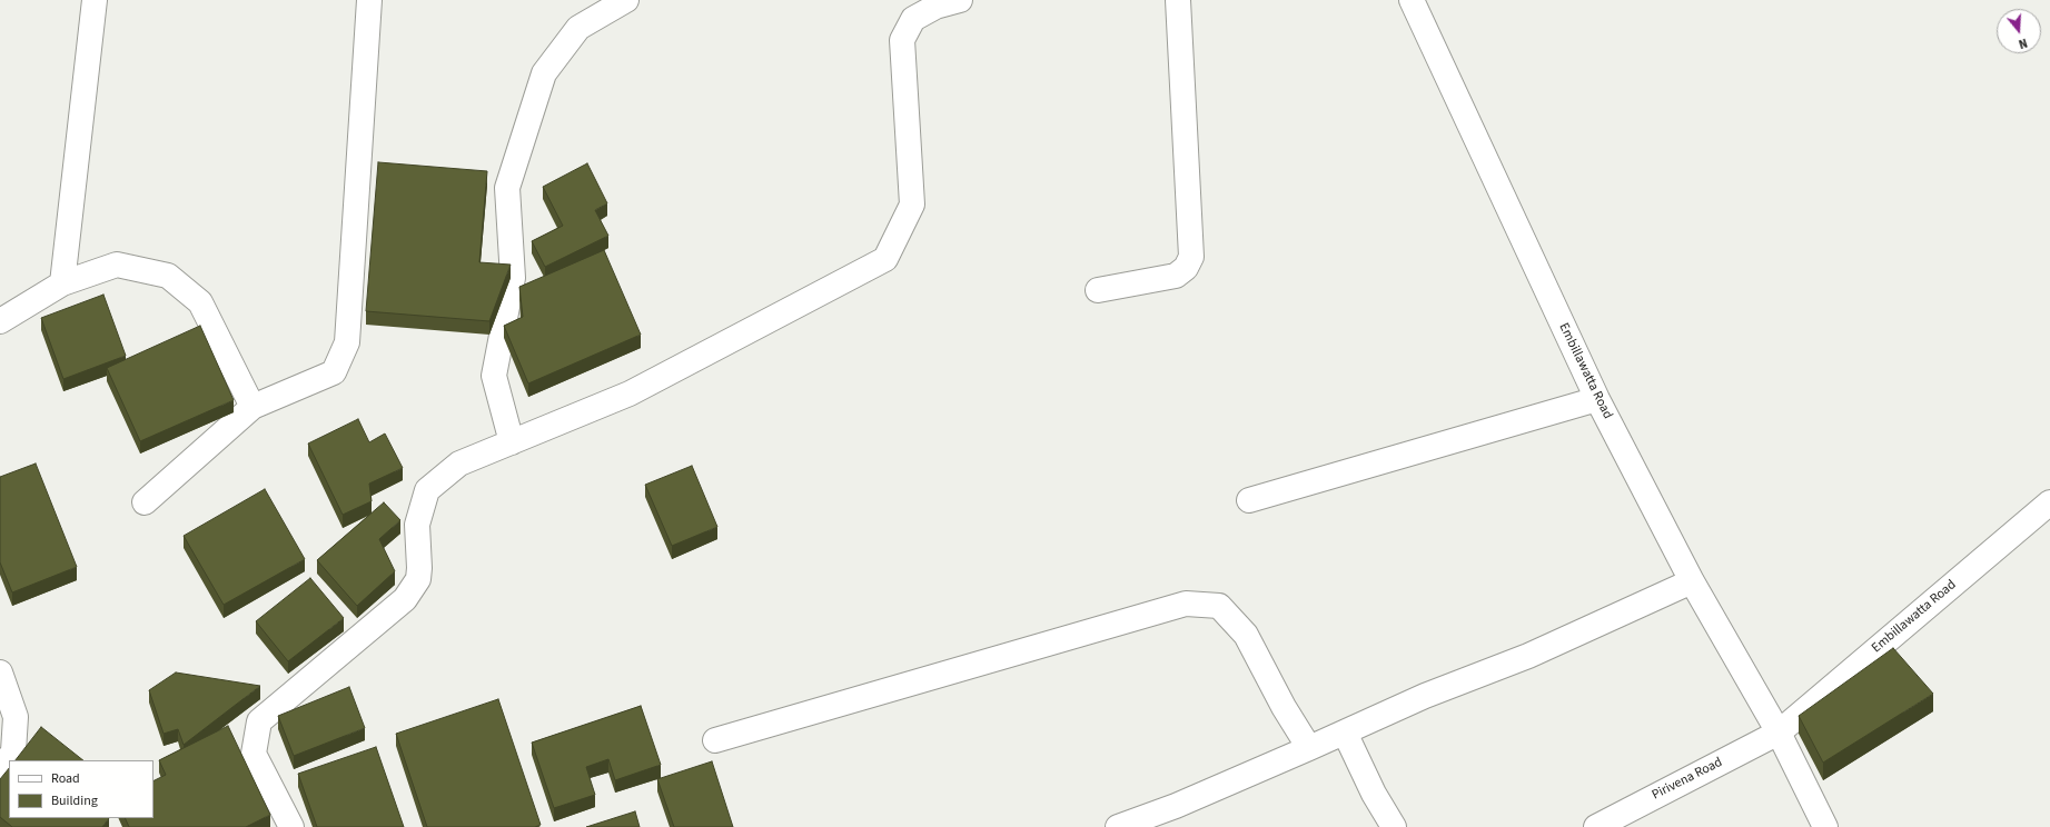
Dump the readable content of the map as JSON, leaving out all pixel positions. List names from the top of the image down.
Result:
{
  "streets": {
    "street": ["Embillawatta Road", "Pirivena Road"]
  },
  "crossings": [
    ["Embillawatta Road", "Pirivena Road"]
  ],
  "legend": ["Road", "Building"],
  "north": "bottom"
}
